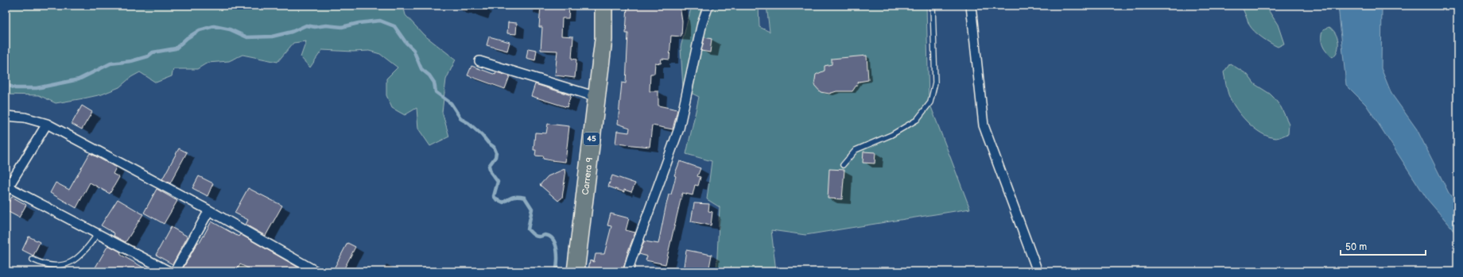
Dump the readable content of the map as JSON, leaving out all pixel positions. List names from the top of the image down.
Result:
{
  "streets": {
    "highway": ["45", "Carrera 9"]
  },
  "scale_bar": "50 m"
}
